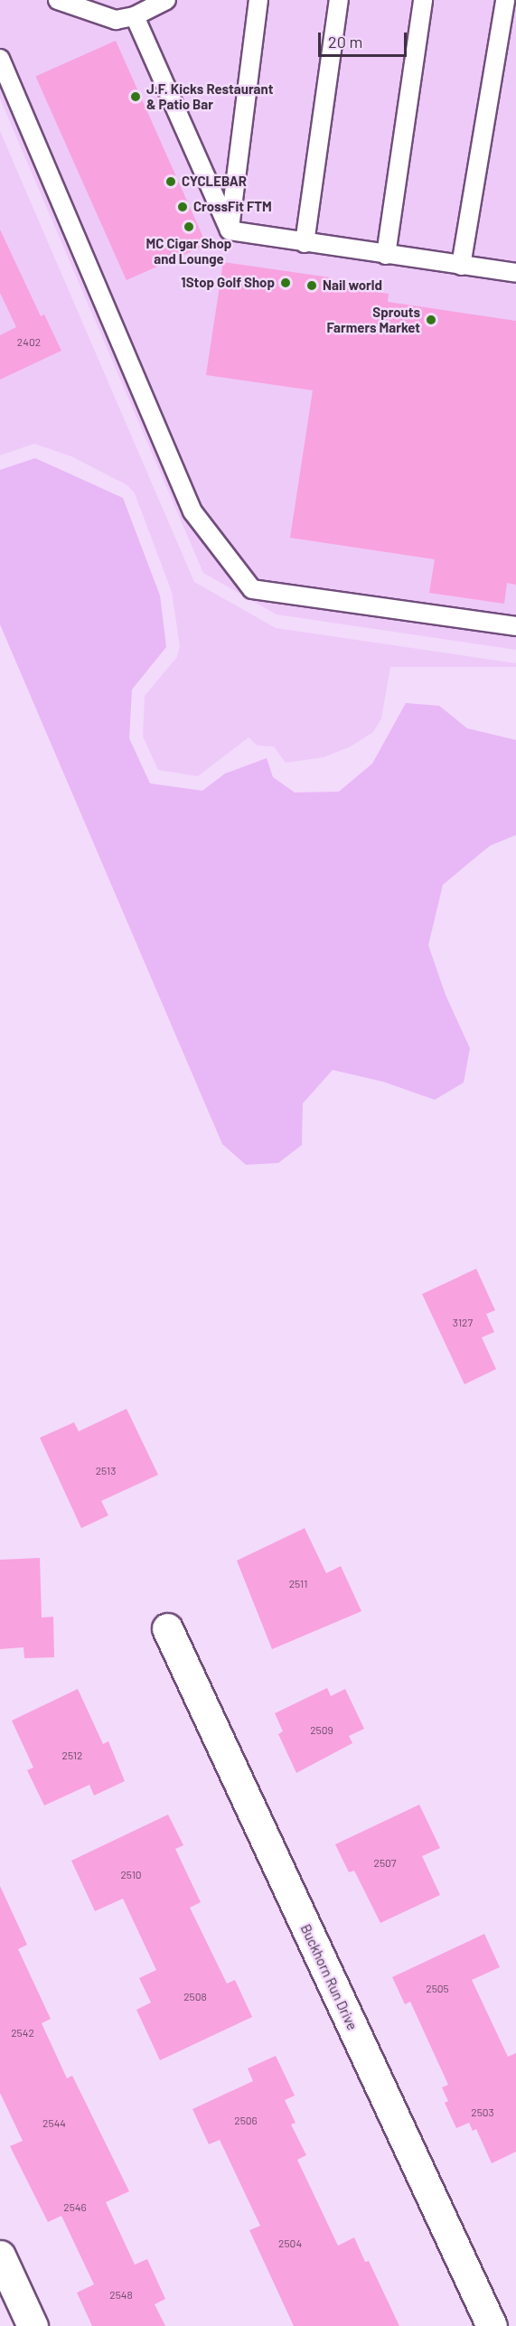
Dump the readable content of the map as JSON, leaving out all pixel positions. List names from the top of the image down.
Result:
{
  "streets": {
    "street": ["Buckhorn Run Drive"]
  },
  "places": [
    "J.F. Kicks Restaurant & Patio Bar",
    "CYCLEBAR",
    "CrossFit FTM",
    "MC Cigar Shop and Lounge",
    "1Stop Golf Shop",
    "Nail world",
    "Sprouts Farmers Market"
  ],
  "house_numbers": [
    "2402",
    "3127",
    "2513",
    "2511",
    "2509",
    "2512",
    "2507",
    "2510",
    "2505",
    "2508",
    "2542",
    "2503",
    "2506",
    "2544",
    "2546",
    "2504",
    "2548"
  ],
  "scale_bar": "20 m"
}
